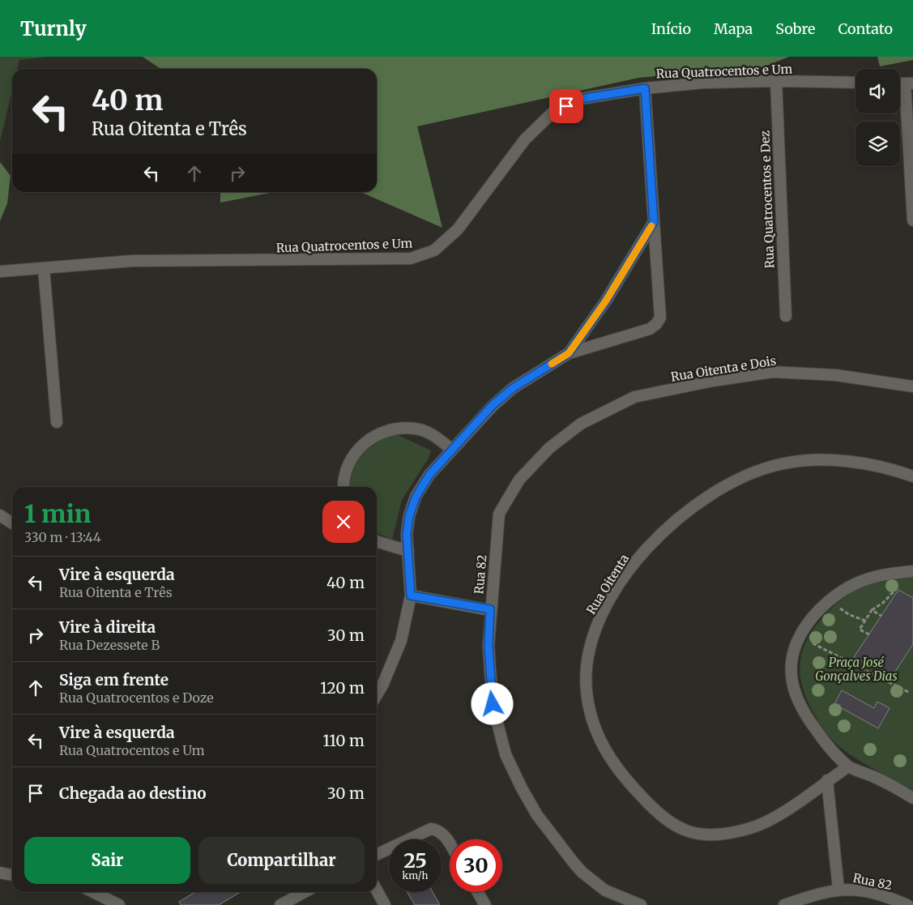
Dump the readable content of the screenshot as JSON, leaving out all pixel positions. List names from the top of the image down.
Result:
{
  "streets": {
    "street": [
      "Rua Quatrocentos e Um",
      "Rua Quatrocentos e Dez",
      "Rua Oitenta e Dois",
      "Rua 82",
      "Rua Oitenta"
    ]
  },
  "crossings": [
    ["Rua Quatrocentos e Um", "Rua Quatrocentos e Dez"],
    ["Rua Oitenta e Dois", "Rua 82"]
  ],
  "parks": ["Praça José Gonçalves Dias"],
  "page": {
    "header": "Turnly",
    "nav": [
      "Início",
      "Mapa",
      "Sobre",
      "Contato"
    ],
    "turn": ["40 m", "Rua Oitenta e Três"],
    "heading": ["1 min", "330 m · 13:44"],
    "list": [
      {
        "name": "Vire à esquerda",
        "note": "Rua Oitenta e Três",
        "value": "40 m"
      },
      {
        "name": "Vire à direita",
        "note": "Rua Dezessete B",
        "value": "30 m"
      },
      {
        "name": "Siga em frente",
        "note": "Rua Quatrocentos e Doze",
        "value": "120 m"
      },
      {
        "name": "Vire à esquerda",
        "note": "Rua Quatrocentos e Um",
        "value": "110 m"
      },
      {
        "name": "Chegada ao destino",
        "value": "30 m"
      }
    ],
    "buttons": ["Sair", "Compartilhar"],
    "speed": "25 km/h",
    "limit": "30"
  }
}
